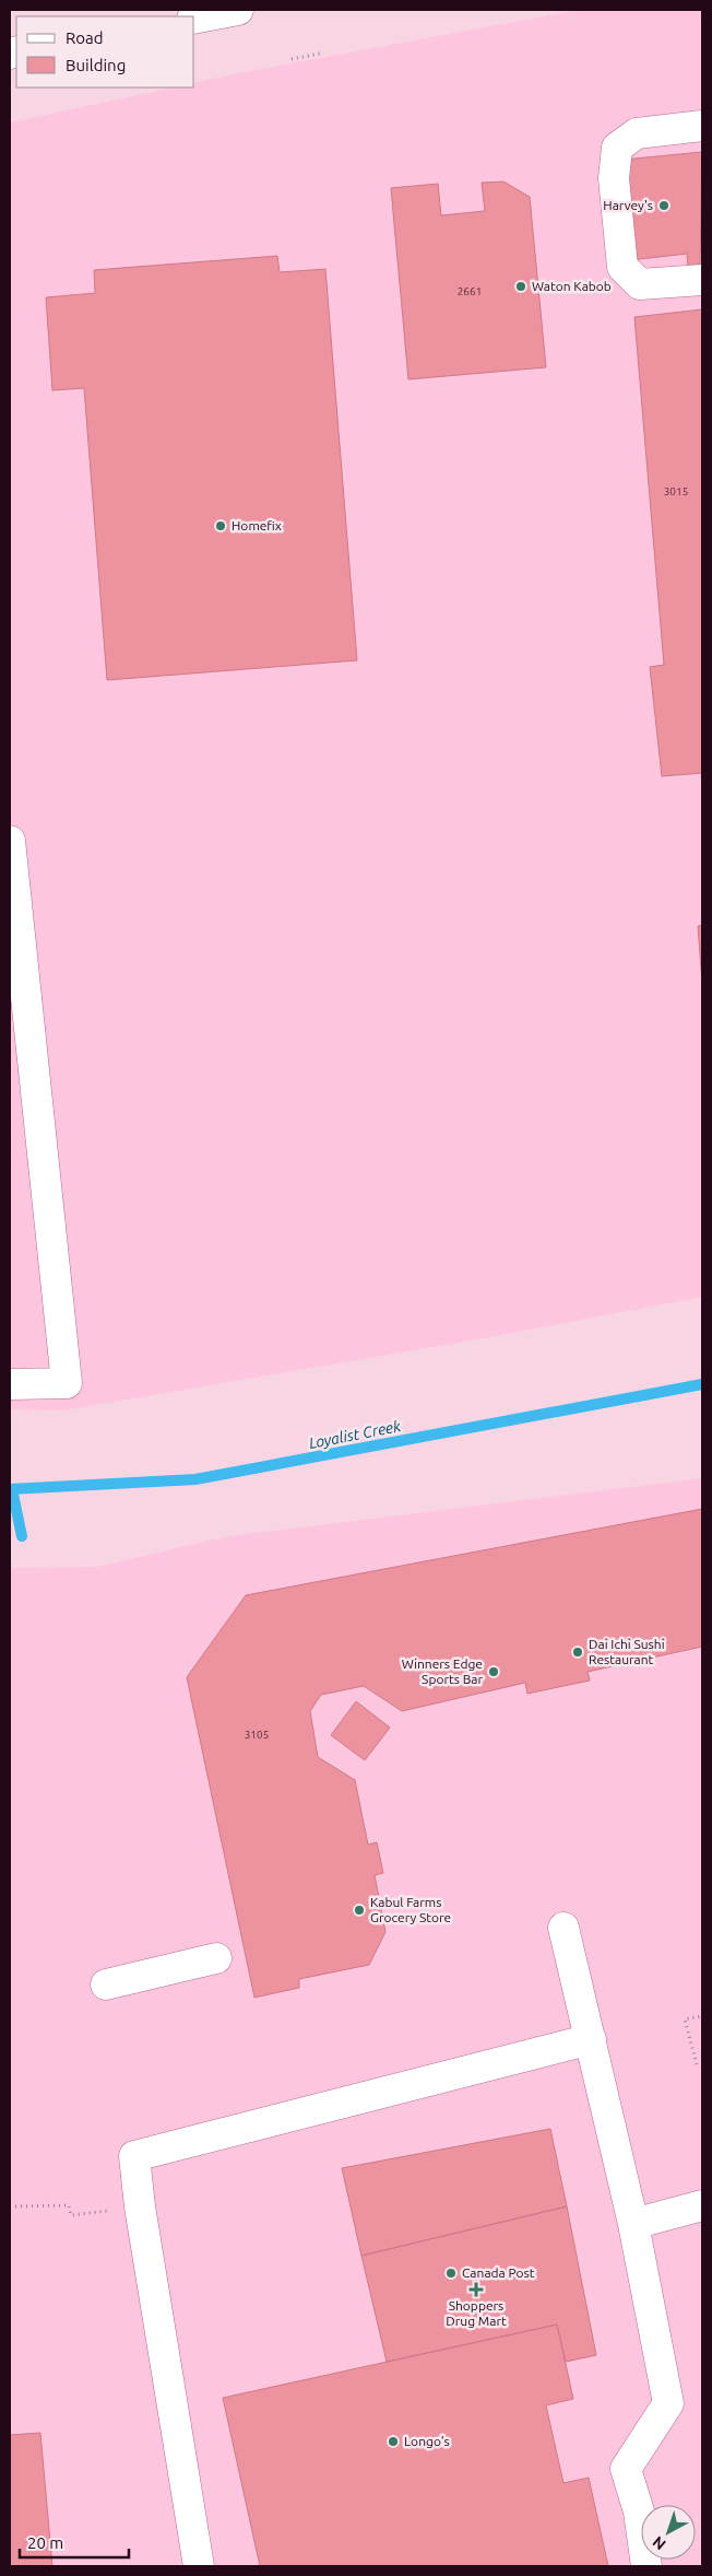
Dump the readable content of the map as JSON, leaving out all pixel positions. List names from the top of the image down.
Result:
{
  "water": ["Loyalist Creek"],
  "places": {
    "other": [
      "Harvey's",
      "Waton Kabob",
      "Homefix",
      "Dai Ichi Sushi Restaurant",
      "Winners Edge Sports Bar",
      "Kabul Farms Grocery Store",
      "Canada Post",
      "Longo's"
    ],
    "health": ["Shoppers Drug Mart"]
  },
  "house_numbers": ["2661", "3015", "3105"],
  "legend": ["Road", "Building"],
  "scale_bar": "20 m",
  "north": "bottom left"
}
